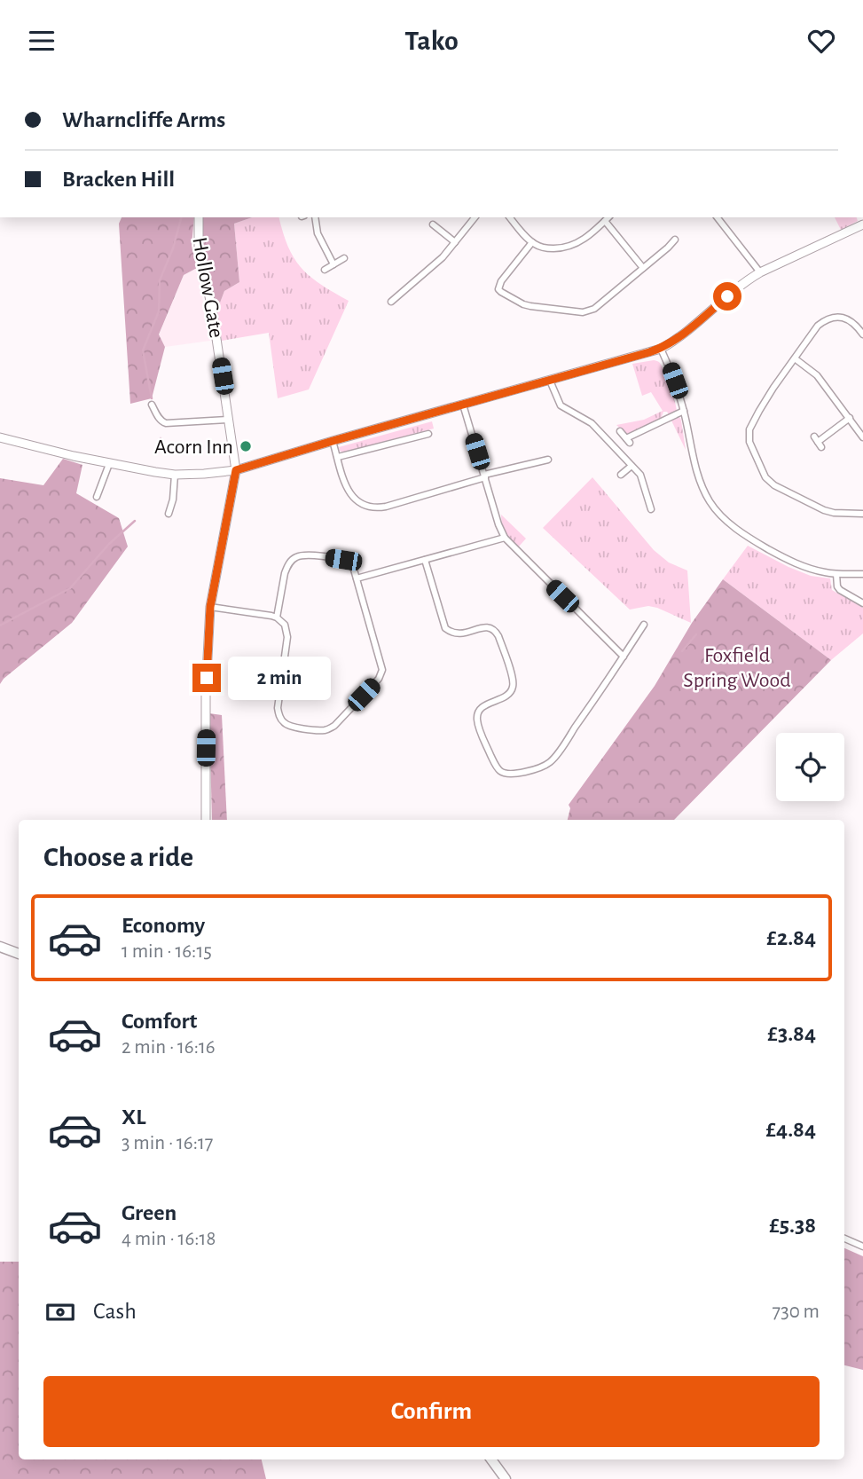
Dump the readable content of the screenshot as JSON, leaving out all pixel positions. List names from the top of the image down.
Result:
{
  "streets": {
    "main road": ["Hollow Gate"]
  },
  "parks": ["Foxfield Spring Wood"],
  "places": ["Acorn Inn"],
  "page": {
    "header": "Tako",
    "banner": ["Wharncliffe Arms", "Bracken Hill"],
    "bubble": "2 min",
    "heading": "Choose a ride",
    "list": [
      {
        "name": "Economy",
        "note": "1 min · 16:15",
        "value": "£2.84"
      },
      {
        "name": "Comfort",
        "note": "2 min · 16:16",
        "value": "£3.84"
      },
      {
        "name": "XL",
        "note": "3 min · 16:17",
        "value": "£4.84"
      },
      {
        "name": "Green",
        "note": "4 min · 16:18",
        "value": "£5.38"
      }
    ],
    "pay": ["Cash", "730 m"],
    "buttons": "Confirm"
  }
}
